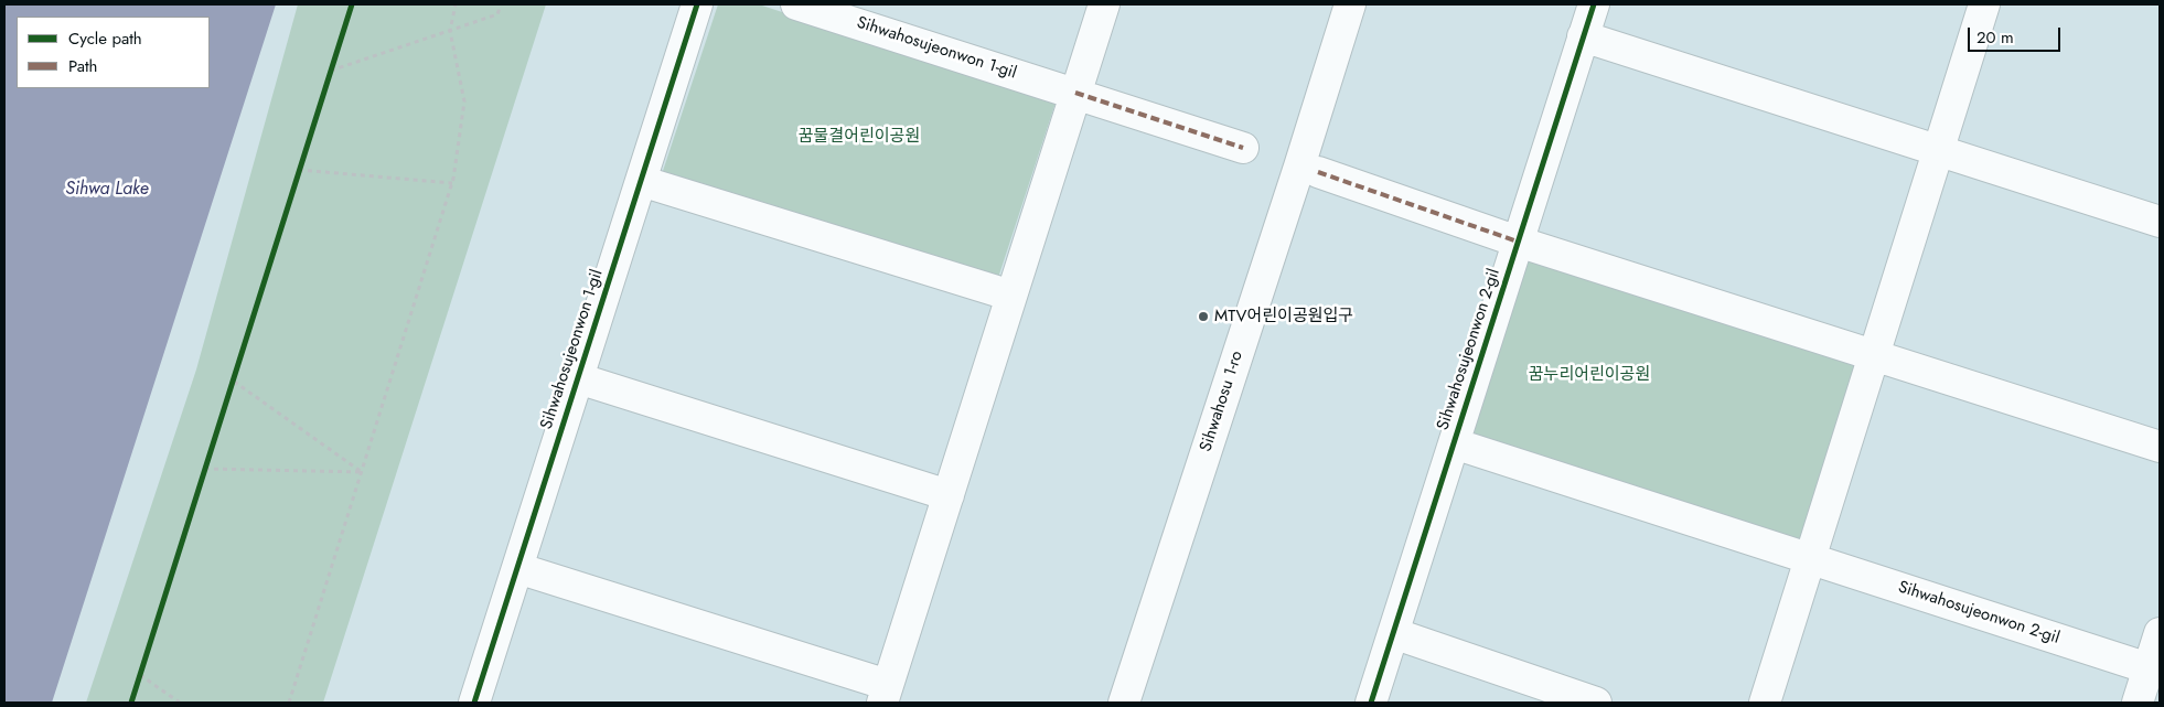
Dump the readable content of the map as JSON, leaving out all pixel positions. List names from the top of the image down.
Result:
{
  "streets": {
    "street": ["Sihwahosujeonwon 1-gil", "Sihwahosujeonwon 2-gil", "Sihwahosu 1-ro"]
  },
  "water": ["Sihwa Lake"],
  "parks": ["꿈물결어린이공원", "꿈누리어린이공원"],
  "places": ["MTV어린이공원입구"],
  "legend": ["Cycle path", "Path"],
  "scale_bar": "20 m"
}
